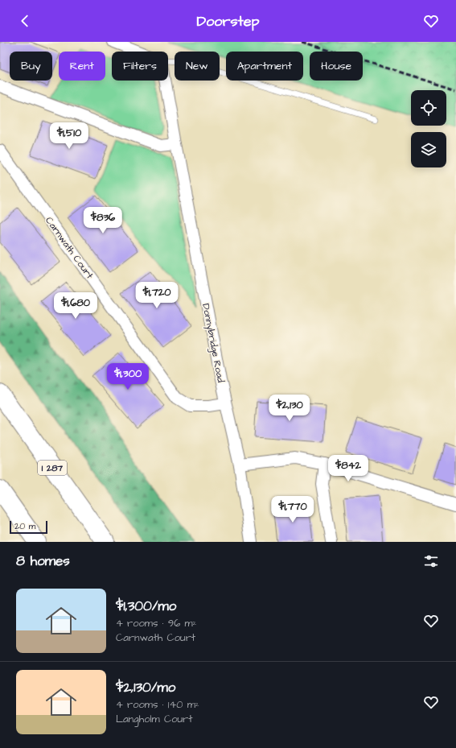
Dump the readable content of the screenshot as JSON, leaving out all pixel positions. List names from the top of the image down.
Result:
{
  "streets": {
    "highway": ["I 287"],
    "street": ["Carnwath Court", "Donnybridge Road"]
  },
  "crossings": [
    ["Carnwath Court", "Donnybridge Road"]
  ],
  "scale_bar": "20 m",
  "page": {
    "header": "Doorstep",
    "chip": [
      "Buy",
      "Rent",
      "Filters",
      "New",
      "Apartment",
      "House"
    ],
    "price": [
      "$1,510",
      "$836",
      "$1,720",
      "$1,680",
      "$1,300",
      "$2,130",
      "$842",
      "$1,770"
    ],
    "scale": "20 m",
    "heading": "8 homes",
    "list": [
      {
        "name": "$1,300/mo",
        "note": "4 rooms · 96 m² · Carnwath Court"
      },
      {
        "name": "$2,130/mo",
        "note": "4 rooms · 140 m² · Langholm Court"
      }
    ]
  }
}
